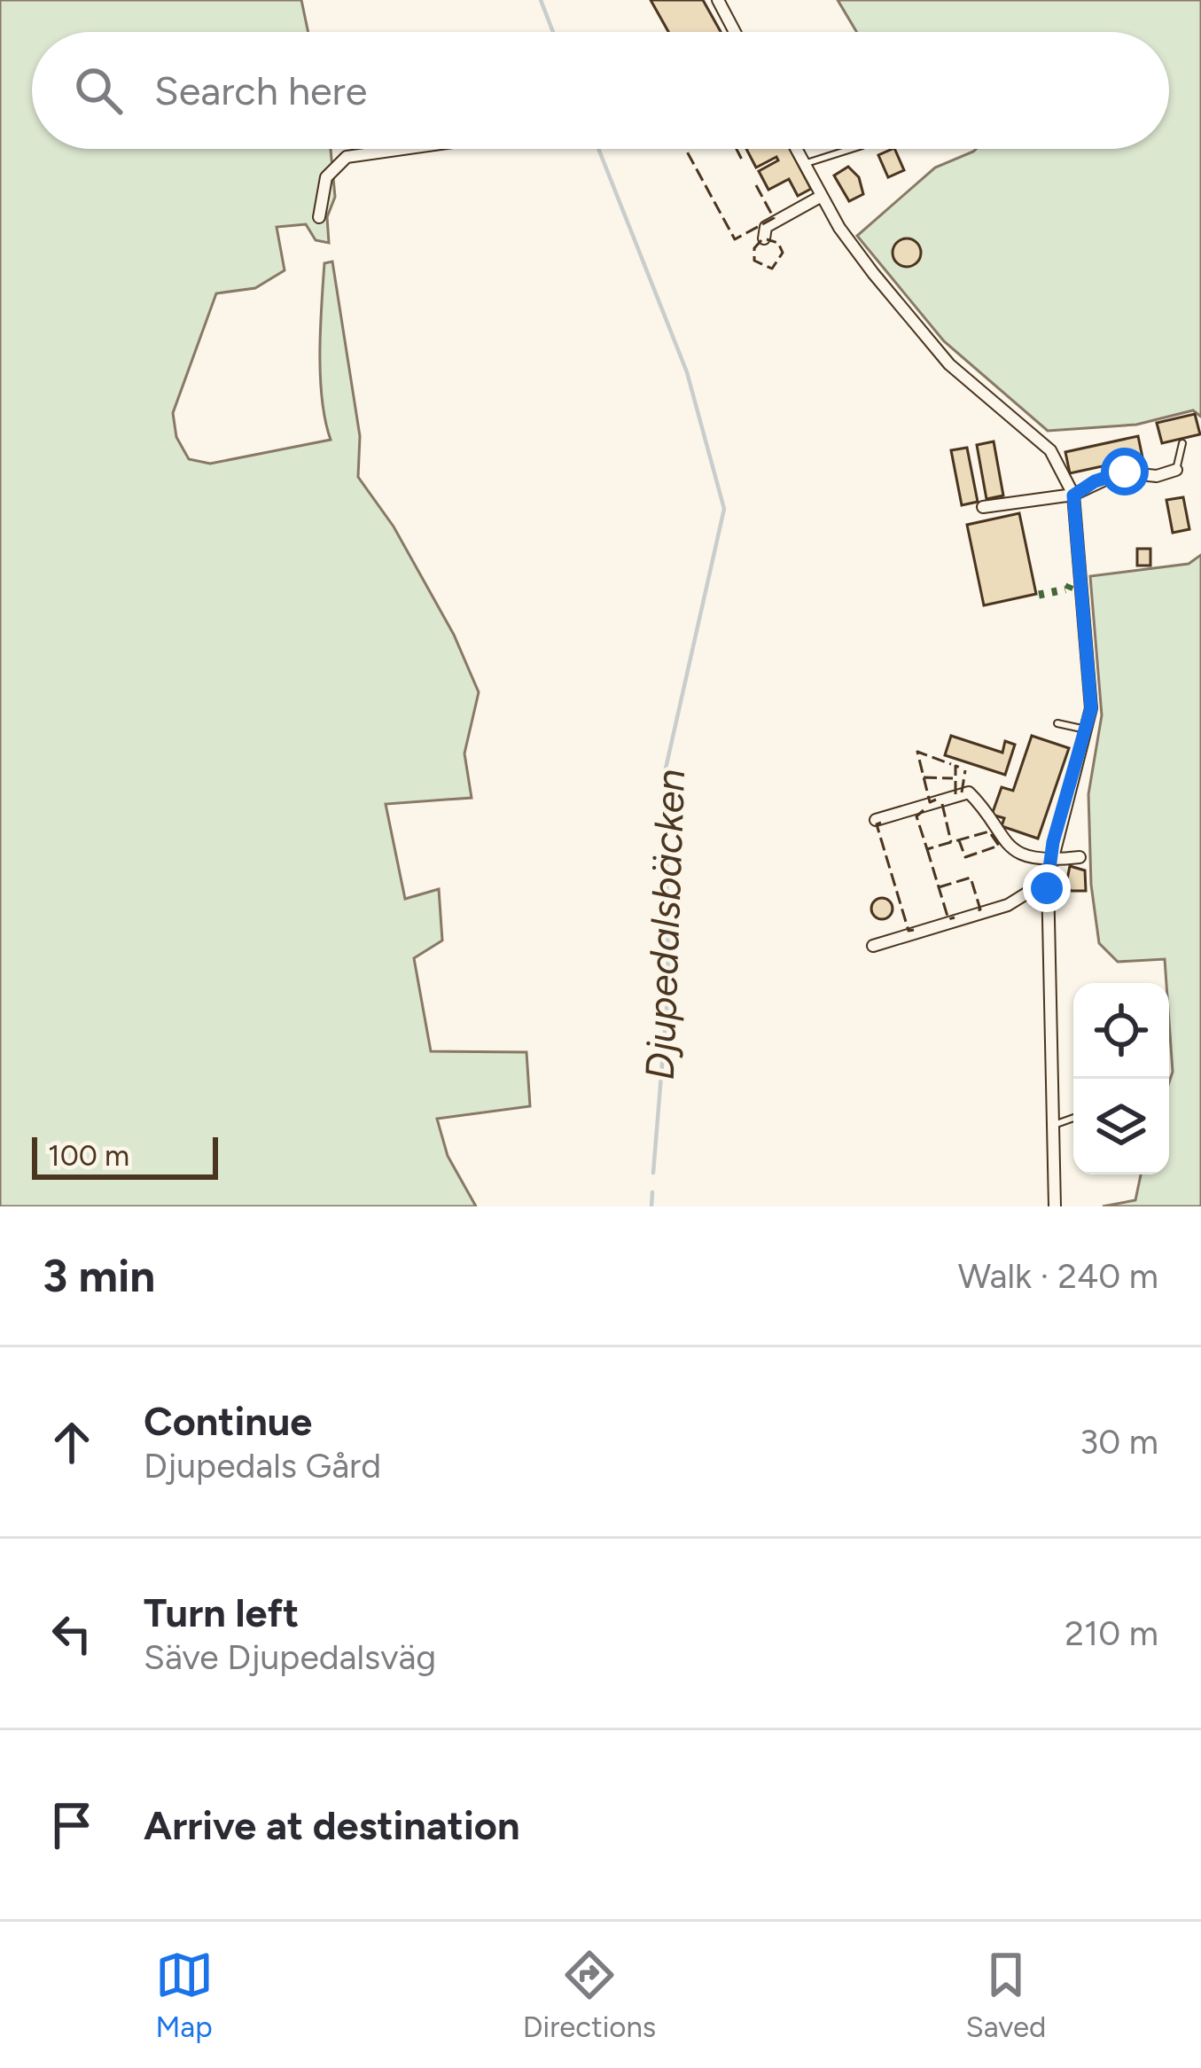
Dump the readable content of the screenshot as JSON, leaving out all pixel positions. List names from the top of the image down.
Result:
{
  "water": ["Djupedalsbäcken"],
  "scale_bar": "100 m",
  "page": {
    "search": "Search here",
    "scale": "100 m",
    "heading": ["3 min", "Walk · 240 m"],
    "list": [
      ["Continue", "Djupedals Gård", "30 m"],
      ["Turn left", "Säve Djupedalsväg", "210 m"],
      "Arrive at destination"
    ],
    "nav": ["Map", "Directions", "Saved"]
  }
}
